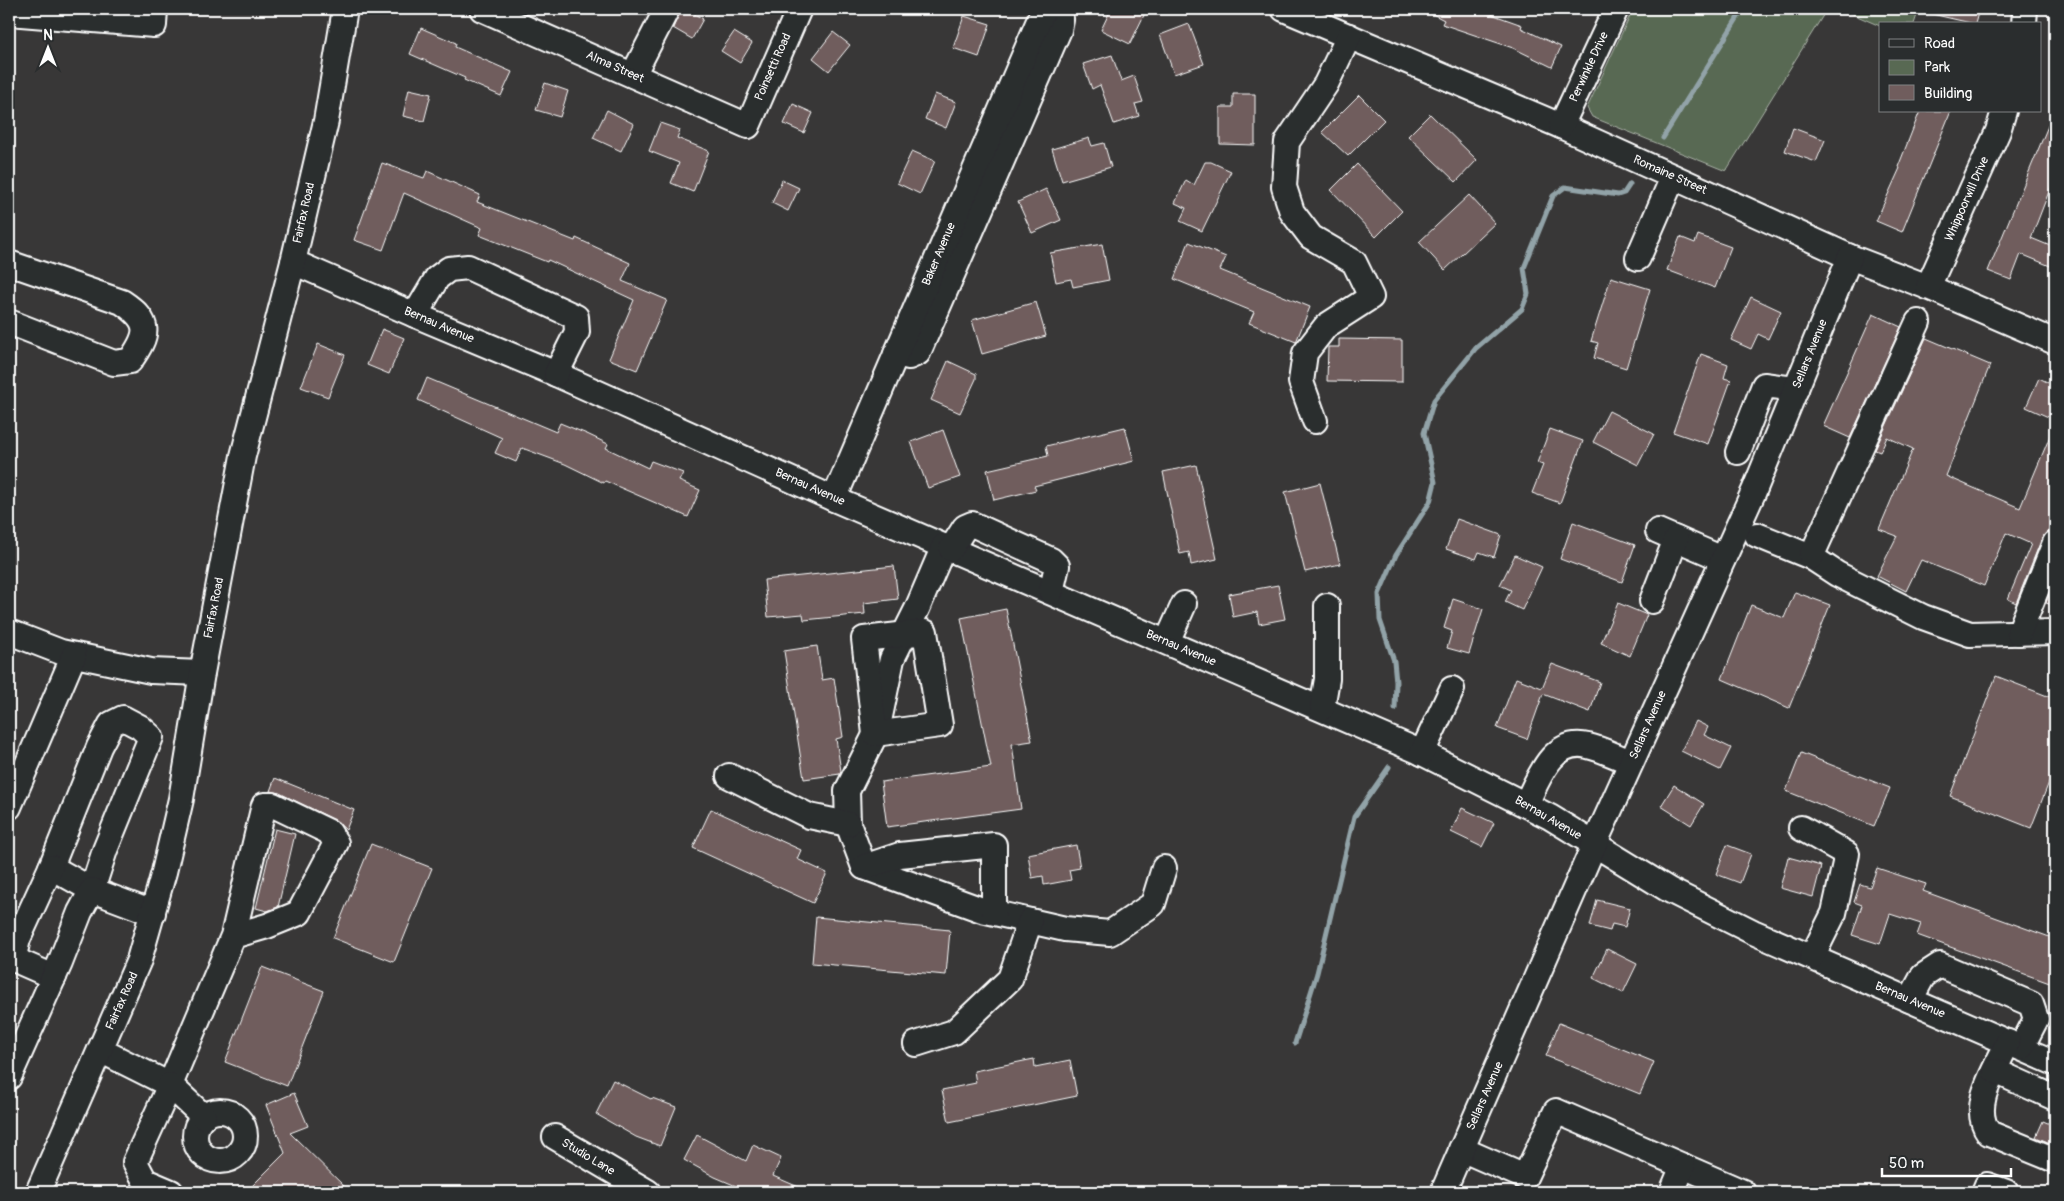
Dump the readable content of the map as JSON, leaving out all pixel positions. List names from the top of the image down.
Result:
{
  "streets": {
    "street": [
      "Alma Street",
      "Poinsetti Road",
      "Perwinkle Drive",
      "Romaine Street",
      "Whippoorwill Drive",
      "Fairfax Road",
      "Baker Avenue",
      "Bernau Avenue",
      "Sellars Avenue",
      "Studio Lane"
    ]
  },
  "crossings": [
    ["Alma Street", "Poinsetti Road"],
    ["Perwinkle Drive", "Romaine Street"],
    ["Romaine Street", "Whippoorwill Drive"],
    ["Romaine Street", "Sellars Avenue"],
    ["Fairfax Road", "Bernau Avenue"],
    ["Baker Avenue", "Bernau Avenue"],
    ["Bernau Avenue", "Sellars Avenue"]
  ],
  "legend": ["Road", "Park", "Building"],
  "scale_bar": "50 m",
  "north": "top"
}
